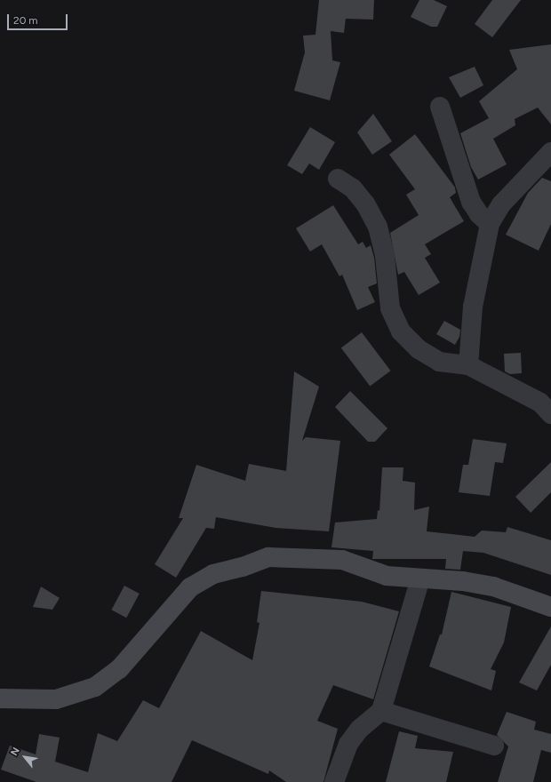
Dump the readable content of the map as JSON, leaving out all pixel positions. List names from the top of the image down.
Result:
{
  "scale_bar": "20 m",
  "north": "top left"
}
